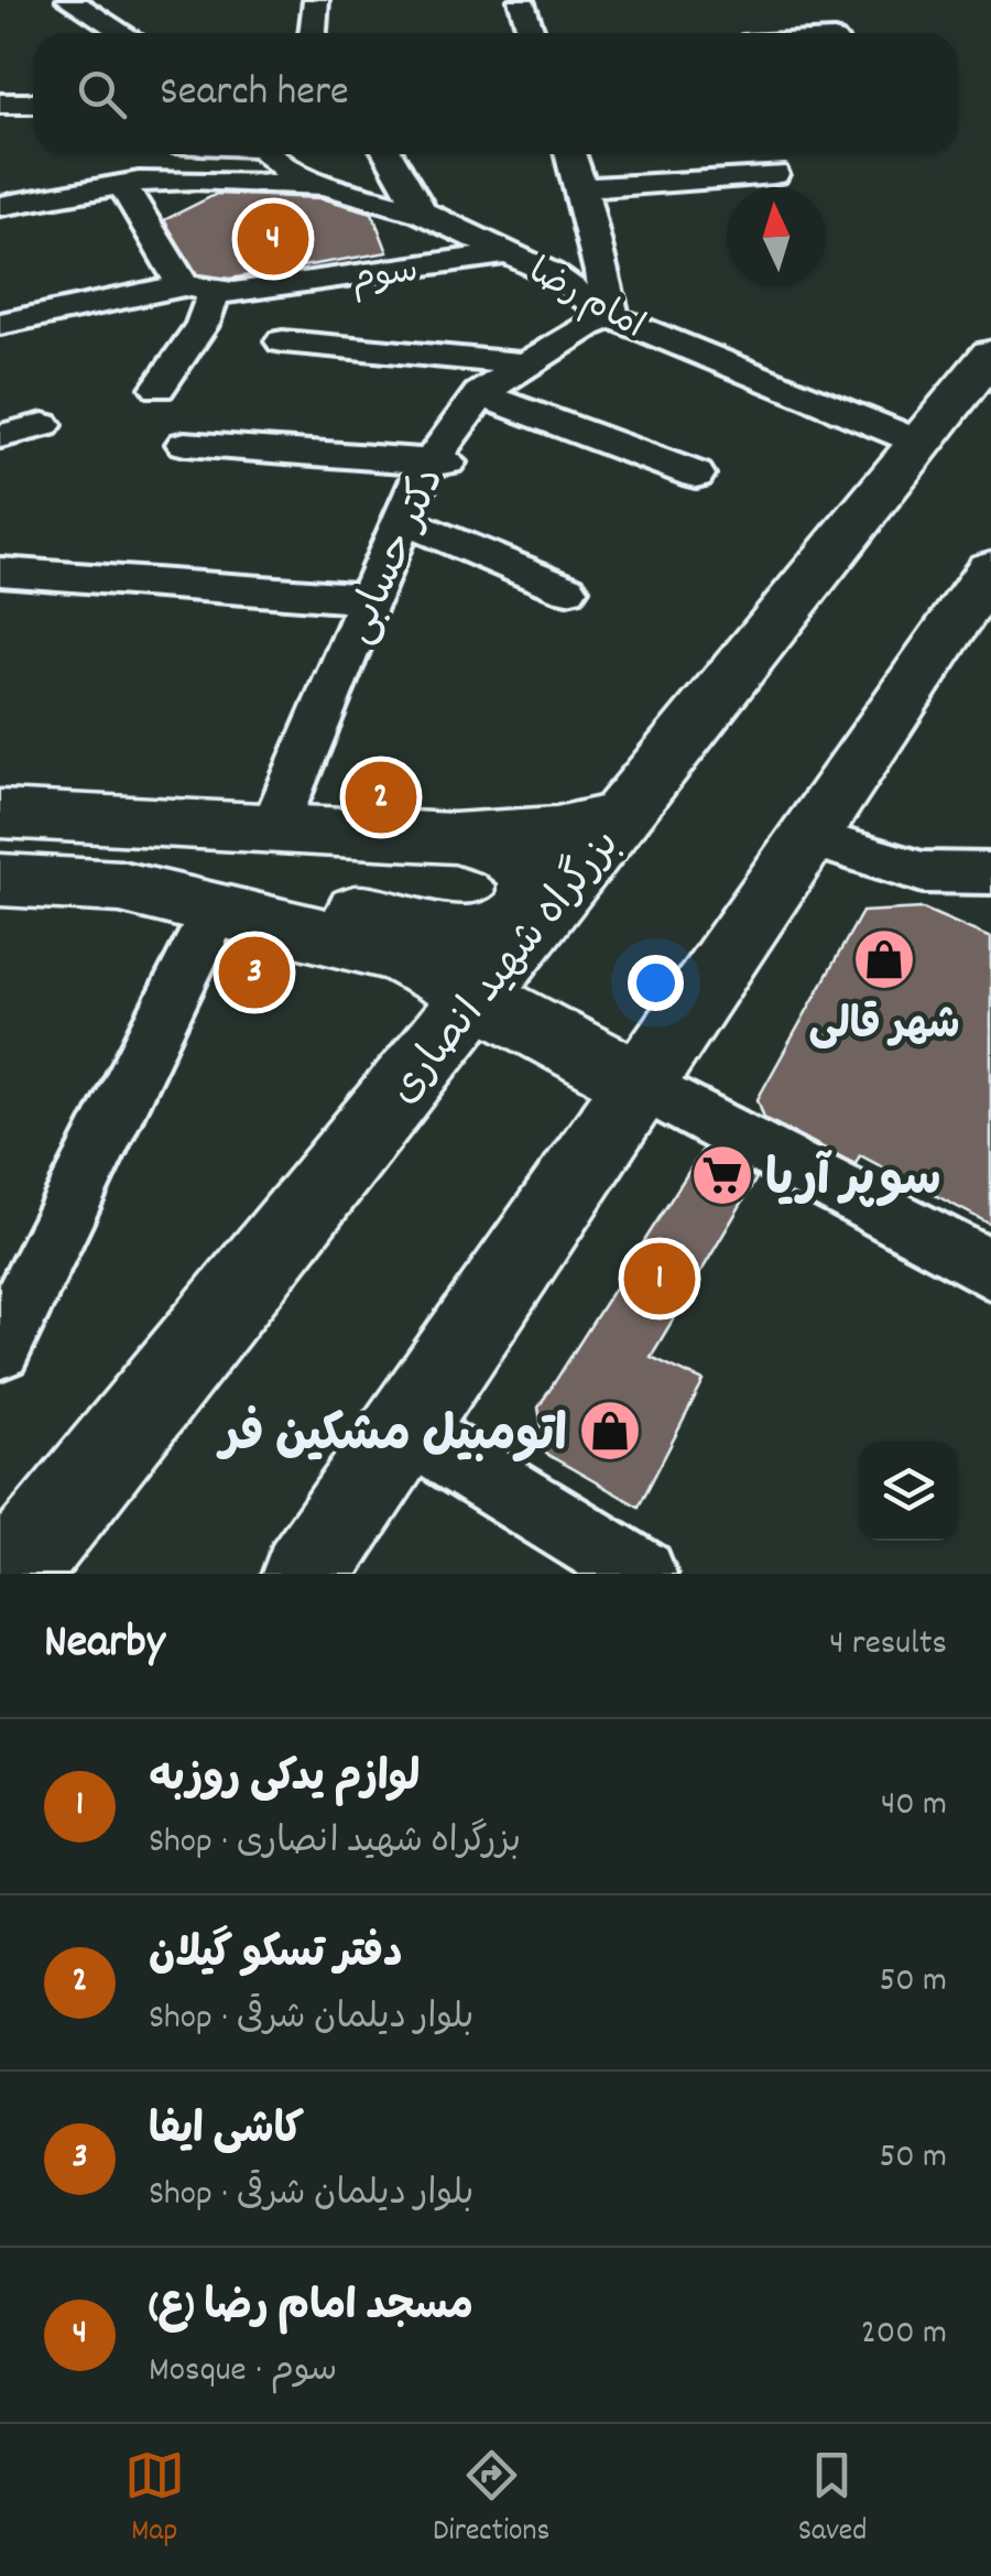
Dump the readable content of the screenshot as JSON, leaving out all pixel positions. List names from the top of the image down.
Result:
{
  "streets": {
    "main road": ["بزرگراه شهید انصاری"],
    "street": ["سوم", "امام رضا", "دکتر حسابی"]
  },
  "crossings": [
    ["سوم", "امام رضا"],
    ["امام رضا", "دکتر حسابی"],
    ["امام رضا", "بزرگراه شهید انصاری"]
  ],
  "places": {
    "shop": ["شهر قالی", "اتومبیل مشکین فر"],
    "supermarket": ["سوپر آریا"]
  },
  "north": "top",
  "page": {
    "search": "Search here",
    "pins": [
      "4",
      "2",
      "3",
      "1"
    ],
    "heading": ["Nearby", "4 results"],
    "list": [
      {
        "mark": "1",
        "name": "لوازم یدکی روزبه",
        "note": "Shop · بزرگراه شهید انصاری",
        "value": "40 m"
      },
      {
        "mark": "2",
        "name": "دفتر تسکو گیلان",
        "note": "Shop · بلوار دیلمان شرقی",
        "value": "50 m"
      },
      {
        "mark": "3",
        "name": "کاشی ایفا",
        "note": "Shop · بلوار دیلمان شرقی",
        "value": "50 m"
      },
      {
        "mark": "4",
        "name": "مسجد امام رضا (ع)",
        "note": "Mosque · سوم",
        "value": "200 m"
      }
    ],
    "nav": ["Map", "Directions", "Saved"]
  }
}
